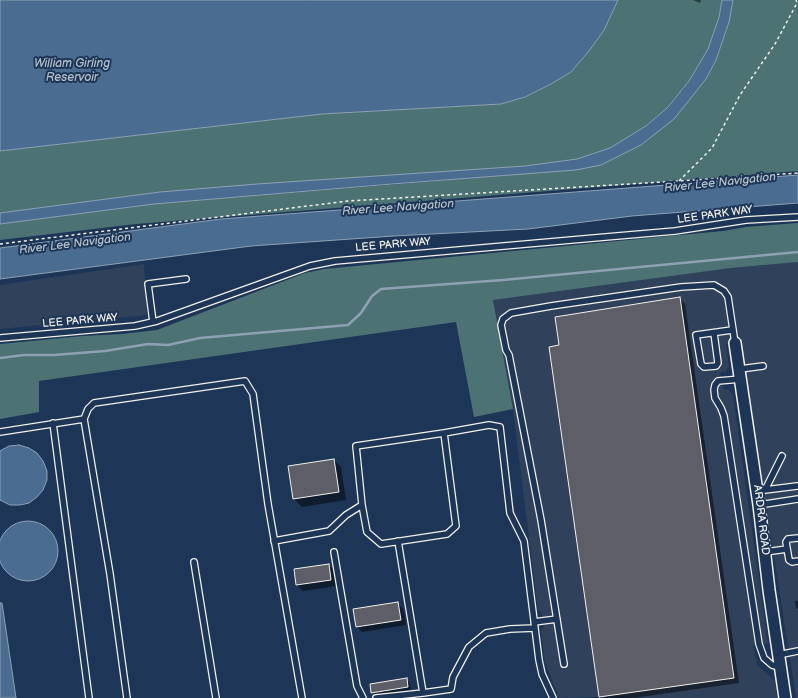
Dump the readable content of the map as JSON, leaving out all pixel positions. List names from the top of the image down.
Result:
{
  "streets": {
    "street": ["ARDRA ROAD"],
    "lane": ["LEE PARK WAY"]
  },
  "water": ["William Girling Reservoir", "River Lee Navigation"]
}
